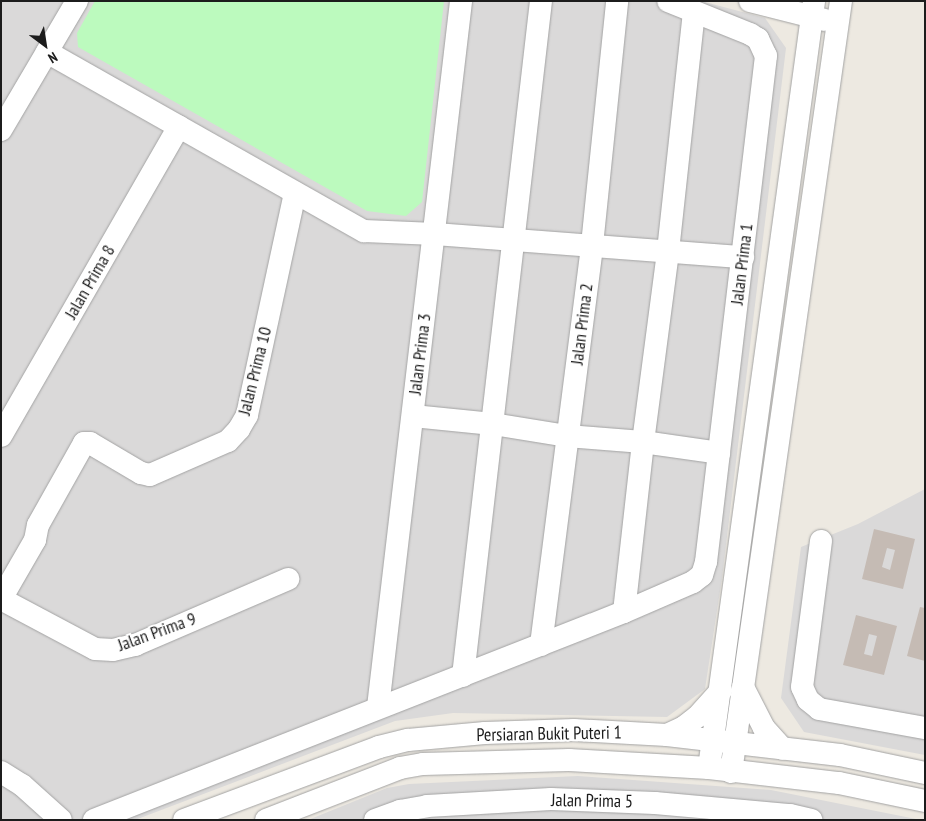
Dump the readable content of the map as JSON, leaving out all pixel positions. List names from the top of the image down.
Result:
{
  "streets": {
    "street": [
      "Jalan Prima 1",
      "Jalan Prima 8",
      "Jalan Prima 2",
      "Jalan Prima 3",
      "Jalan Prima 10",
      "Jalan Prima 9",
      "Persiaran Bukit Puteri 1",
      "Jalan Prima 5"
    ]
  },
  "crossings": [
    ["Jalan Prima 10", "Jalan Prima 9"]
  ],
  "north": "bottom right"
}
